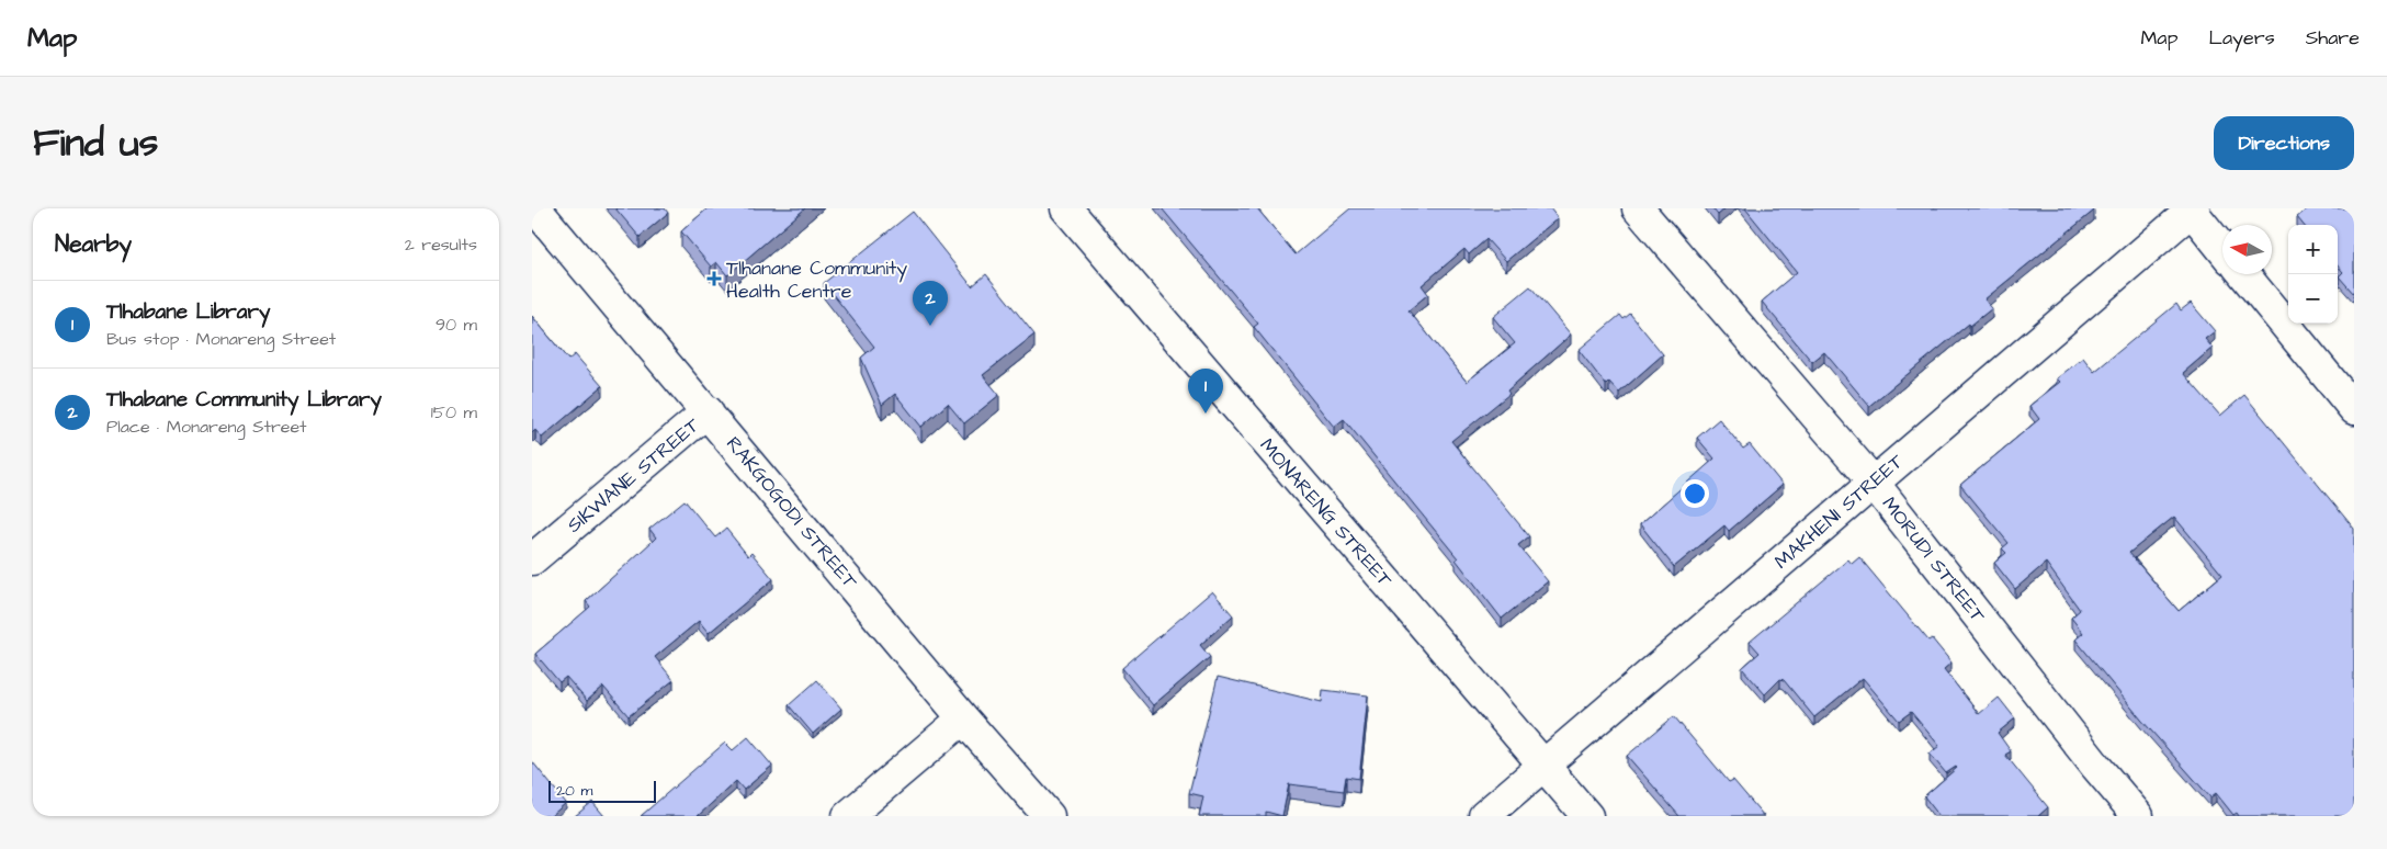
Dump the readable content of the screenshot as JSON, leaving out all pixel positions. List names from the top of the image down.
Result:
{
  "streets": {
    "street": [
      "SIKWANE STREET",
      "MAKHENI STREET",
      "RAKGOGODI STREET",
      "MONARENG STREET",
      "MORUDI STREET"
    ]
  },
  "crossings": [
    ["SIKWANE STREET", "RAKGOGODI STREET"],
    ["MAKHENI STREET", "MONARENG STREET"],
    ["MAKHENI STREET", "MORUDI STREET"]
  ],
  "places": {
    "health": ["Tlhanane Community Health Centre"]
  },
  "scale_bar": "20 m",
  "north": "left",
  "page": {
    "header": "Map",
    "nav": ["Map", "Layers", "Share"],
    "title": "Find us",
    "buttons": "Directions",
    "heading": ["Nearby", "2 results"],
    "map_buttons": ["+", "−"],
    "list": [
      {
        "mark": "1",
        "name": "Tlhabane Library",
        "note": "Bus stop · Monareng Street",
        "value": "90 m"
      },
      {
        "mark": "2",
        "name": "Tlhabane Community Library",
        "note": "Place · Monareng Street",
        "value": "150 m"
      }
    ],
    "pins": ["2", "1"],
    "scale": "20 m"
  }
}
